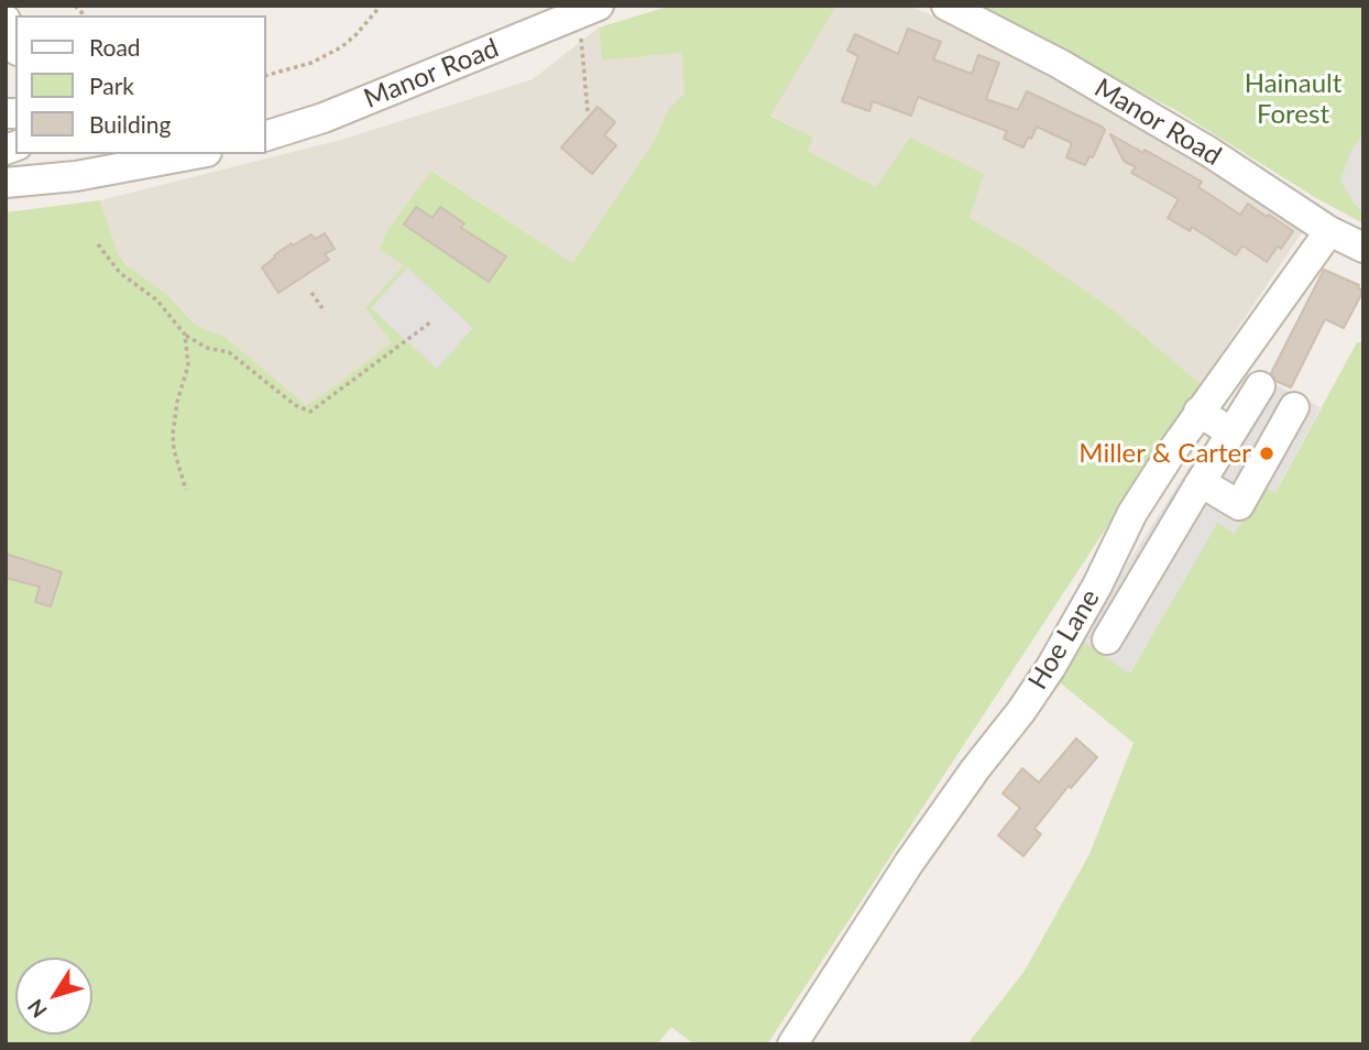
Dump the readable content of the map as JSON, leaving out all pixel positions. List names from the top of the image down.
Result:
{
  "streets": {
    "street": ["Manor Road", "Hoe Lane"]
  },
  "crossings": [
    ["Manor Road", "Hoe Lane"]
  ],
  "parks": ["Hainault Forest"],
  "places": ["Miller & Carter"],
  "legend": ["Road", "Park", "Building"],
  "north": "bottom left"
}
